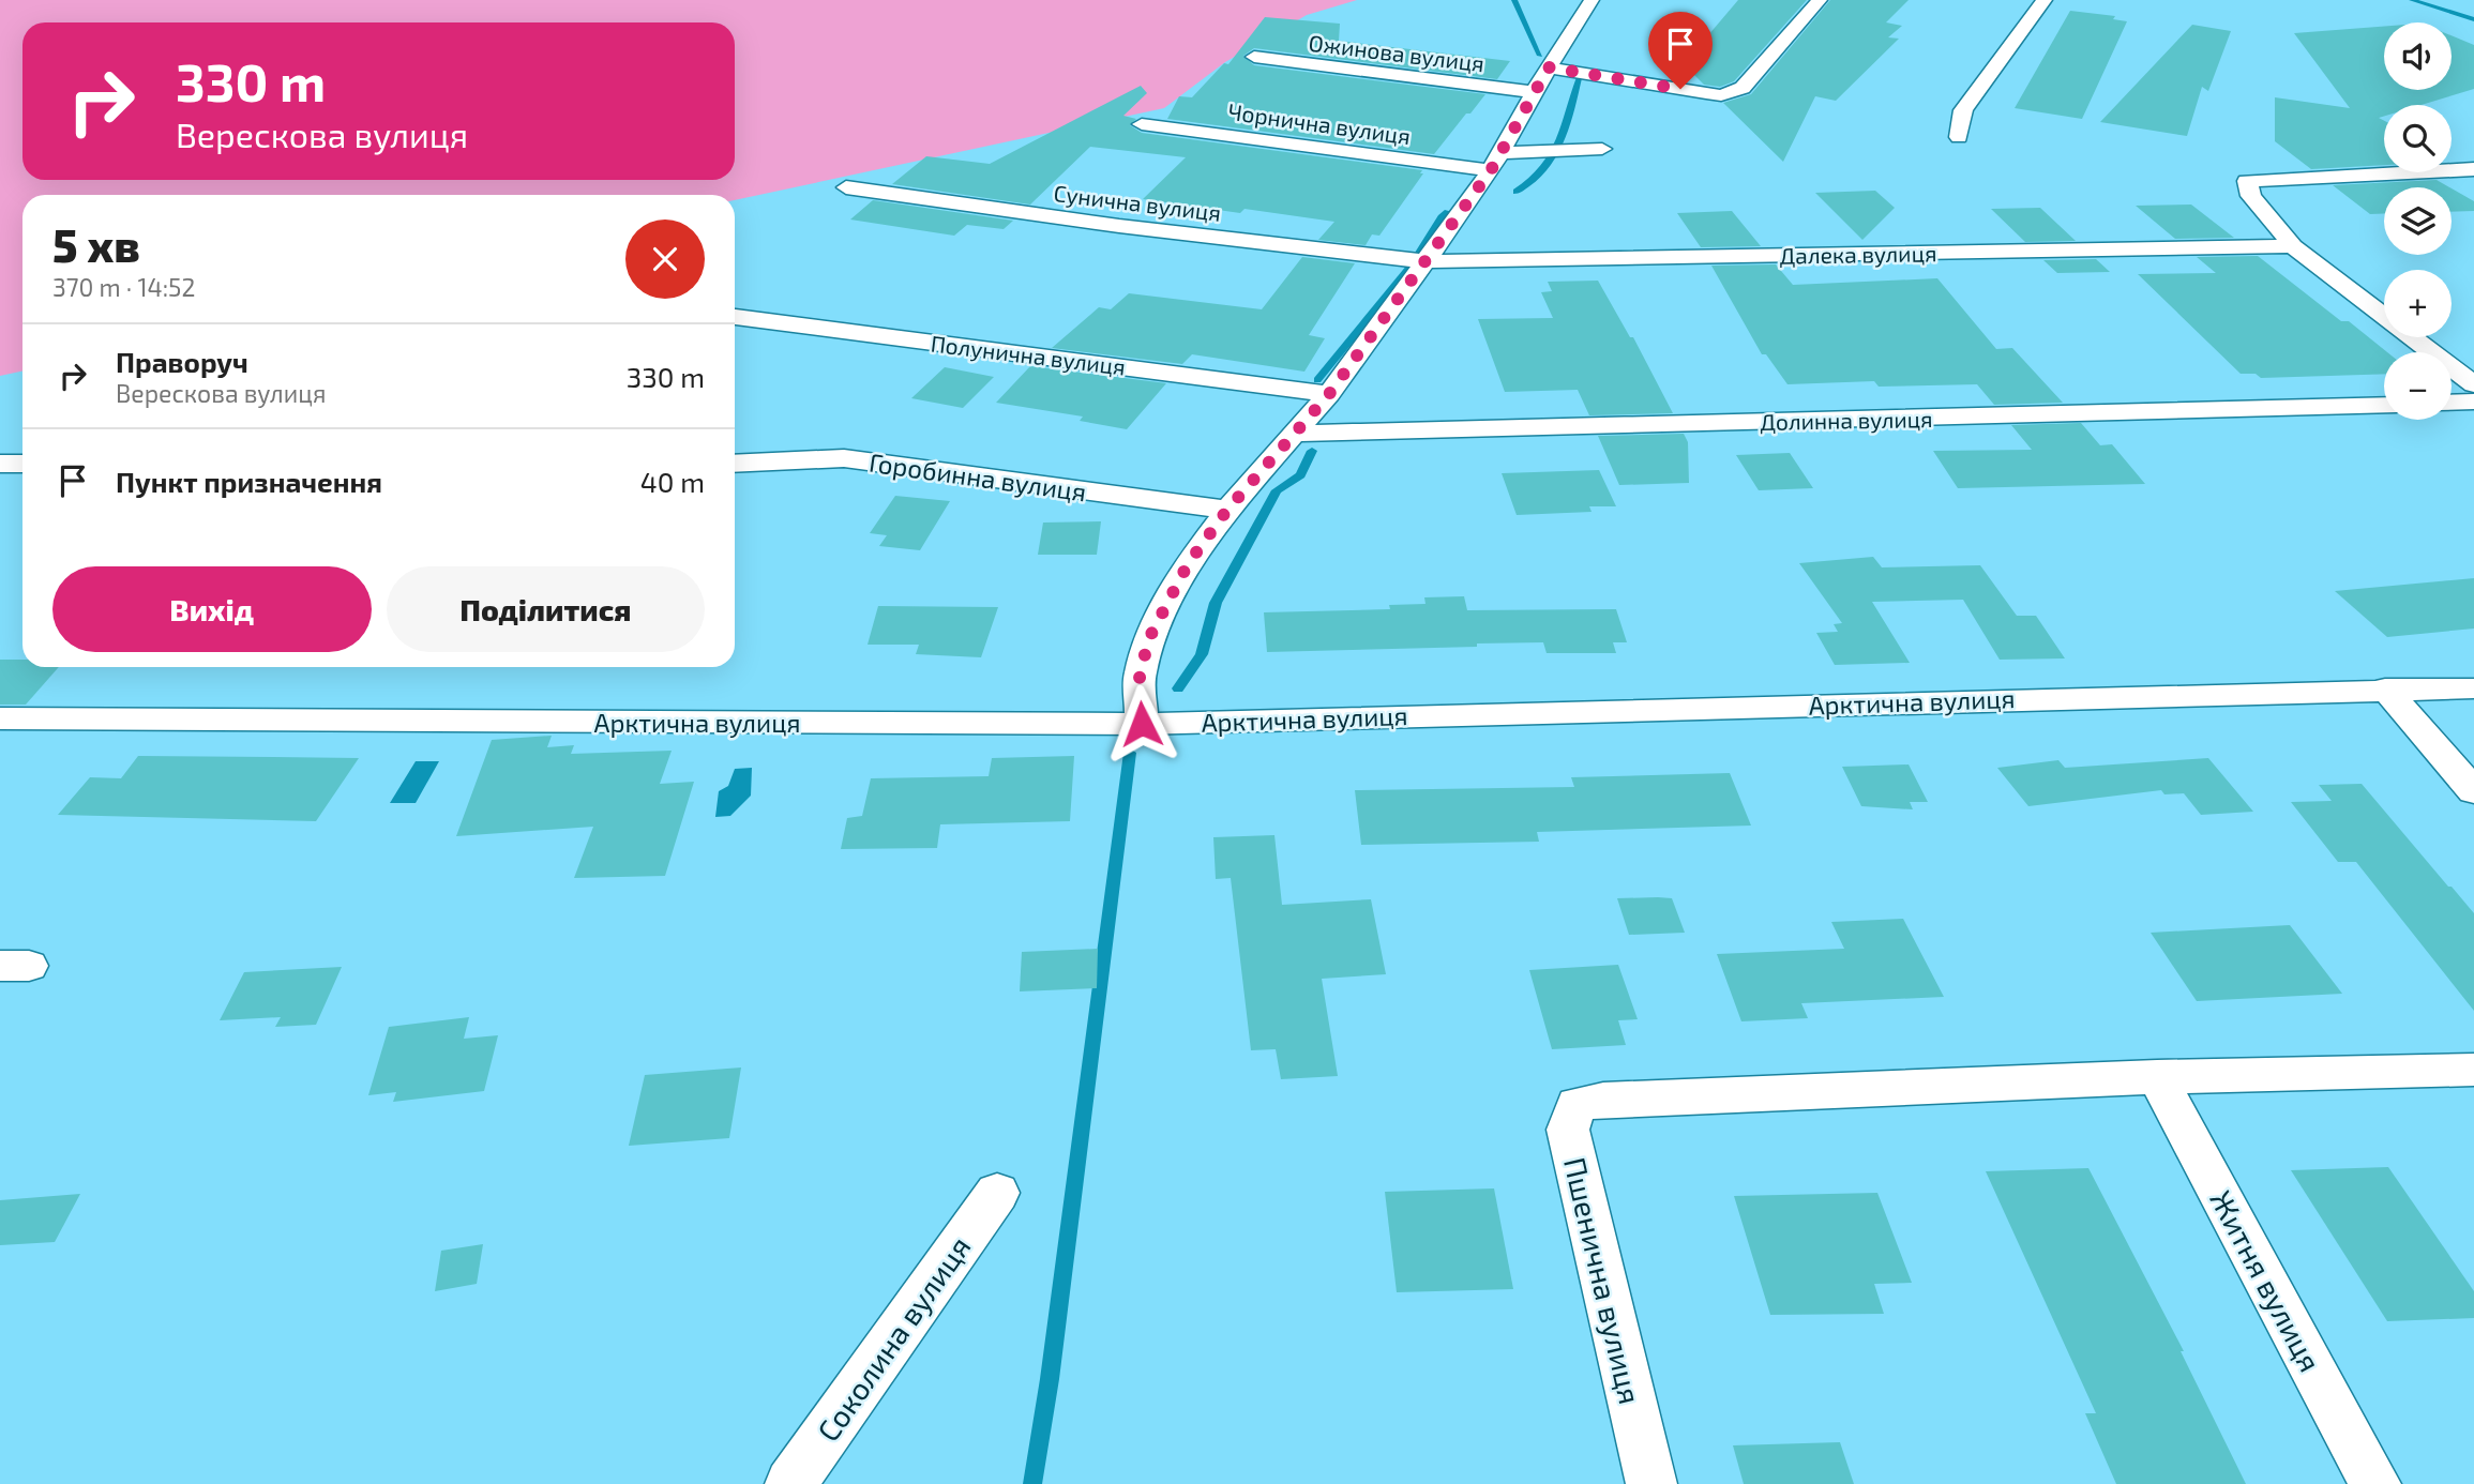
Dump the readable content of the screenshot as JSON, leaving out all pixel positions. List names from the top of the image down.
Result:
{
  "streets": {
    "street": [
      "Ожинова вулиця",
      "Чорнична вулиця",
      "Сунична вулиця",
      "Далека вулиця",
      "Полунична вулиця",
      "Долинна вулиця",
      "Горобинна вулиця",
      "Арктична вулиця",
      "Пшенична вулиця",
      "Житня вулиця",
      "Соколина вулиця"
    ]
  },
  "crossings": [
    ["Сунична вулиця", "Далека вулиця"],
    ["Пшенична вулиця", "Житня вулиця"]
  ],
  "page": {
    "map_buttons": ["+", "−"],
    "turn": ["330 m", "Верескова вулиця"],
    "heading": ["5 хв", "370 m · 14:52"],
    "list": [
      {
        "name": "Праворуч",
        "note": "Верескова вулиця",
        "value": "330 m"
      },
      {
        "name": "Пункт призначення",
        "value": "40 m"
      }
    ],
    "buttons": ["Вихід", "Поділитися"]
  }
}
